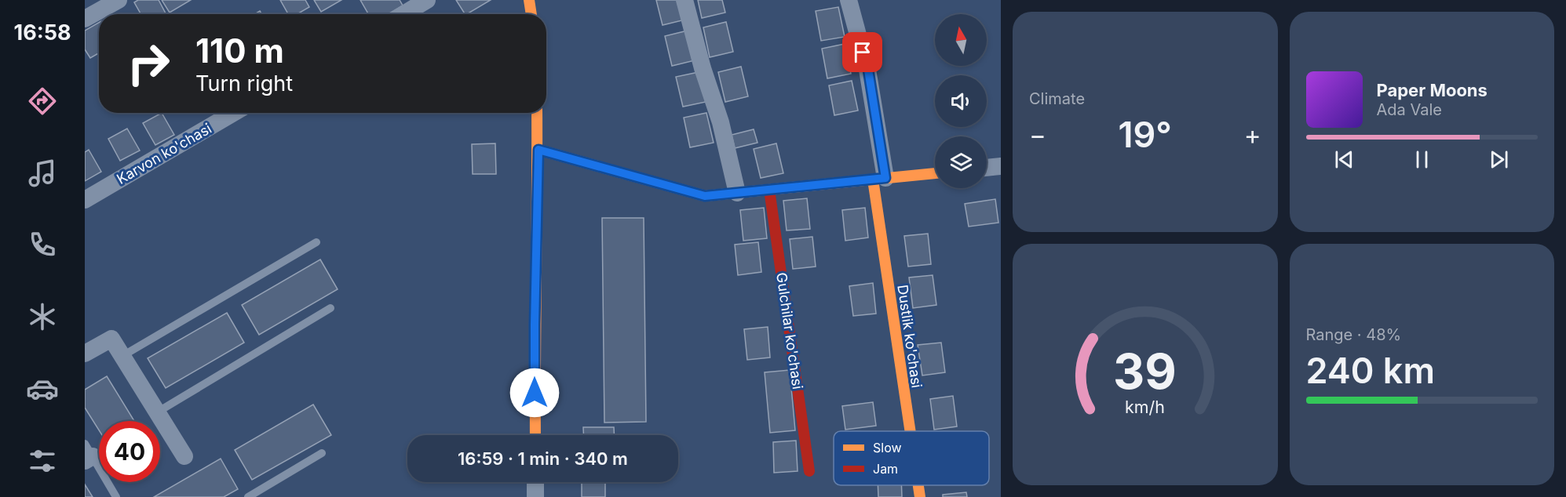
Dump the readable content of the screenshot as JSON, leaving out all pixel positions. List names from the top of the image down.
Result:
{
  "streets": {
    "street": ["Karvon ko'chasi", "Gulchilar ko'chasi", "Dustlik ko'chasi"]
  },
  "legend": ["Slow", "Jam"],
  "north": "top",
  "page": {
    "tabs": "16:58",
    "tile": [
      "Climate",
      ["Range · 48%", "240 km"]
    ],
    "turn": ["110 m", "Turn right"],
    "song": ["Paper Moons", "Ada Vale"],
    "heat": ["−", "19°", "+"],
    "limit": "40",
    "trip": "16:59 · 1 min · 340 m",
    "gauge": ["39", "km/h"]
  }
}
